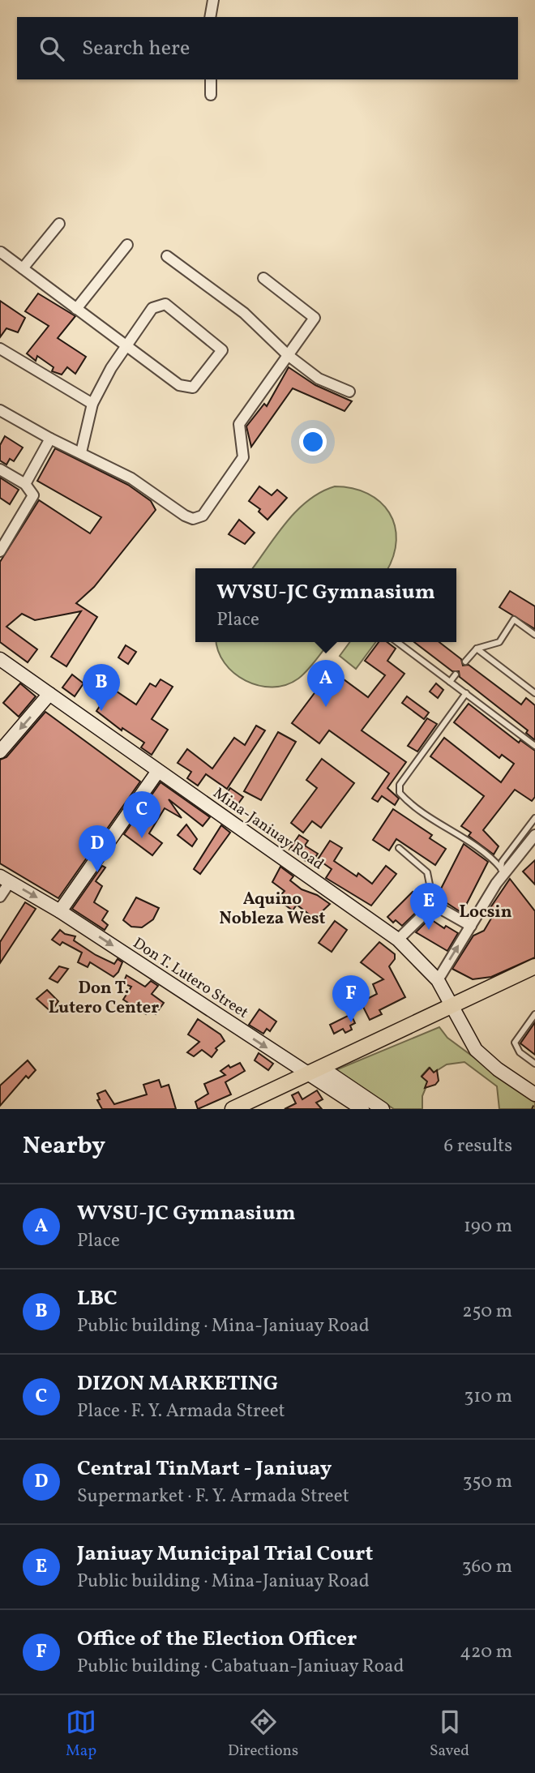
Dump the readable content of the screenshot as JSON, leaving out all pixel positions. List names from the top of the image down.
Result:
{
  "streets": {
    "main road": ["Mina-Janiuay Road", "Don T. Lutero Street"]
  },
  "one_way": ["Don T. Lutero Street"],
  "districts": ["Aquino Nobleza West", "Locsin", "Don T. Lutero Center"],
  "page": {
    "search": "Search here",
    "popup": ["WVSU-JC Gymnasium", "Place"],
    "pins": [
      "A",
      "B",
      "C",
      "D",
      "E",
      "F"
    ],
    "heading": ["Nearby", "6 results"],
    "list": [
      {
        "mark": "A",
        "name": "WVSU-JC Gymnasium",
        "note": "Place",
        "value": "190 m"
      },
      {
        "mark": "B",
        "name": "LBC",
        "note": "Public building · Mina-Janiuay Road",
        "value": "250 m"
      },
      {
        "mark": "C",
        "name": "DIZON MARKETING",
        "note": "Place · F. Y. Armada Street",
        "value": "310 m"
      },
      {
        "mark": "D",
        "name": "Central TinMart - Janiuay",
        "note": "Supermarket · F. Y. Armada Street",
        "value": "350 m"
      },
      {
        "mark": "E",
        "name": "Janiuay Municipal Trial Court",
        "note": "Public building · Mina-Janiuay Road",
        "value": "360 m"
      },
      {
        "mark": "F",
        "name": "Office of the Election Officer",
        "note": "Public building · Cabatuan-Janiuay Road",
        "value": "420 m"
      }
    ],
    "nav": ["Map", "Directions", "Saved"]
  }
}
